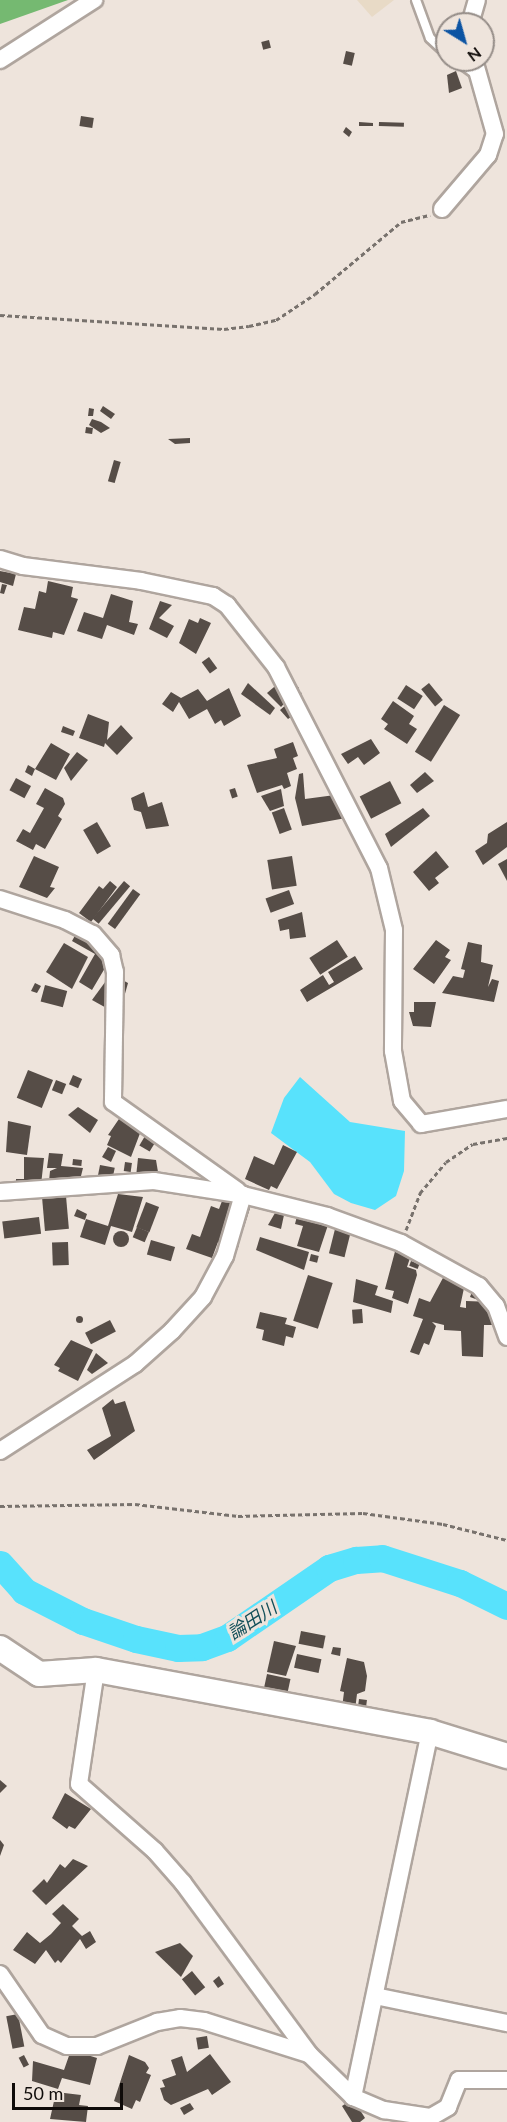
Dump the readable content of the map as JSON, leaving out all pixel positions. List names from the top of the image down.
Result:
{
  "water": ["論田川"],
  "scale_bar": "50 m",
  "north": "bottom right"
}
